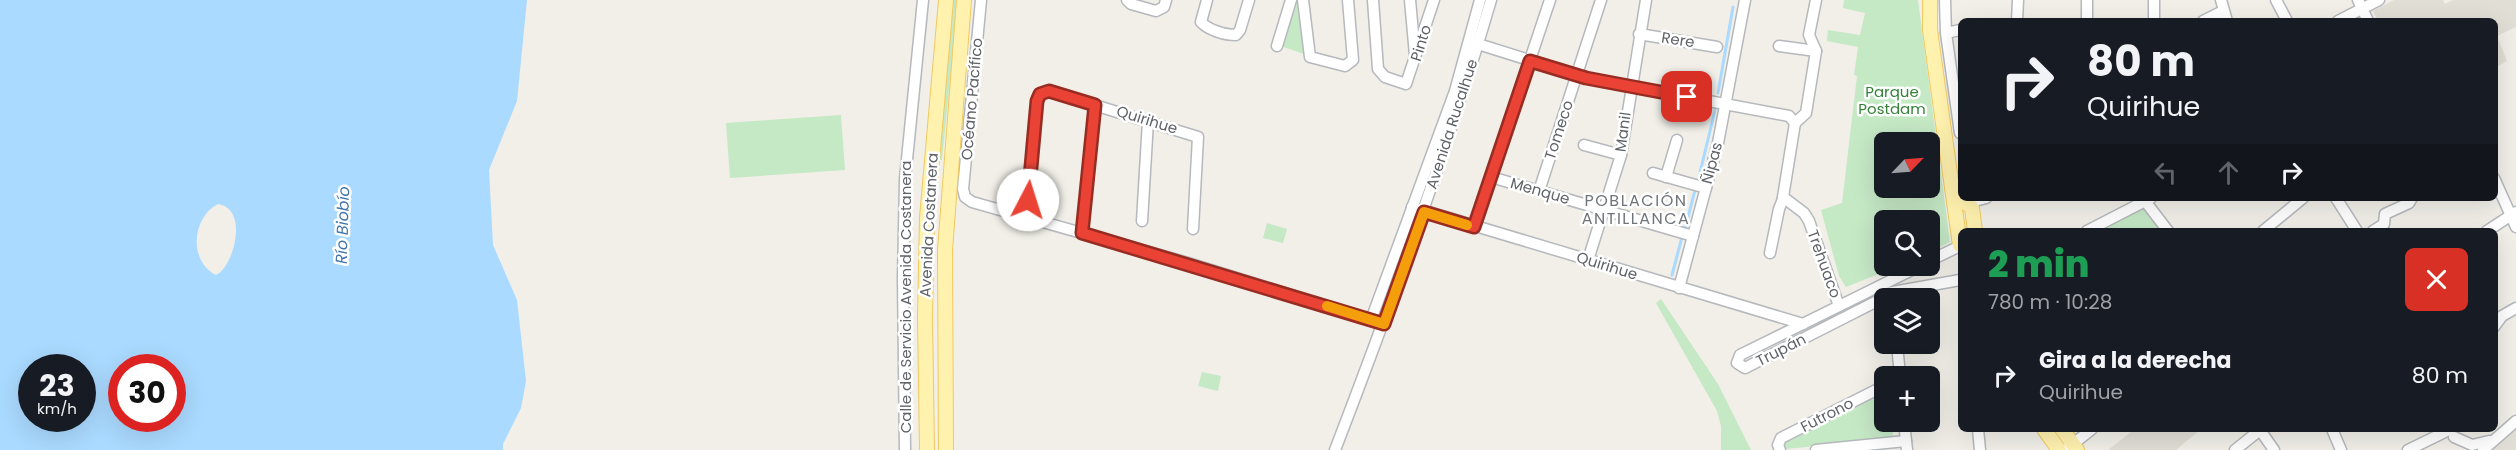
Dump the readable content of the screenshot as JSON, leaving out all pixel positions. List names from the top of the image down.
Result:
{
  "streets": {
    "main road": ["Avenida Costanera"],
    "street": [
      "Rere",
      "Pinto",
      "Océano Pacífico",
      "Quirihue",
      "Avenida Rucalhue",
      "Tomeco",
      "Manil",
      "Ñipas",
      "Menque",
      "Trehuaco",
      "Calle de Servicio Avenida Costanera",
      "Trupán",
      "Futrono"
    ]
  },
  "crossings": [
    ["Rere", "Manil"],
    ["Quirihue", "Avenida Rucalhue"],
    ["Quirihue", "Manil"],
    ["Quirihue", "Ñipas"],
    ["Quirihue", "Trupán"],
    ["Tomeco", "Menque"],
    ["Manil", "Menque"],
    ["Ñipas", "Menque"],
    ["Trehuaco", "Trupán"]
  ],
  "districts": ["POBLACIÓN ANTILLANCA"],
  "water": ["Río Biobío"],
  "parks": ["Parque Postdam"],
  "north": "top right",
  "page": {
    "turn": ["80 m", "Quirihue"],
    "map_buttons": "+",
    "heading": ["2 min", "780 m · 10:28"],
    "list": [
      {
        "name": "Gira a la derecha",
        "note": "Quirihue",
        "value": "80 m"
      }
    ],
    "speed": "23 km/h",
    "limit": "30"
  }
}
